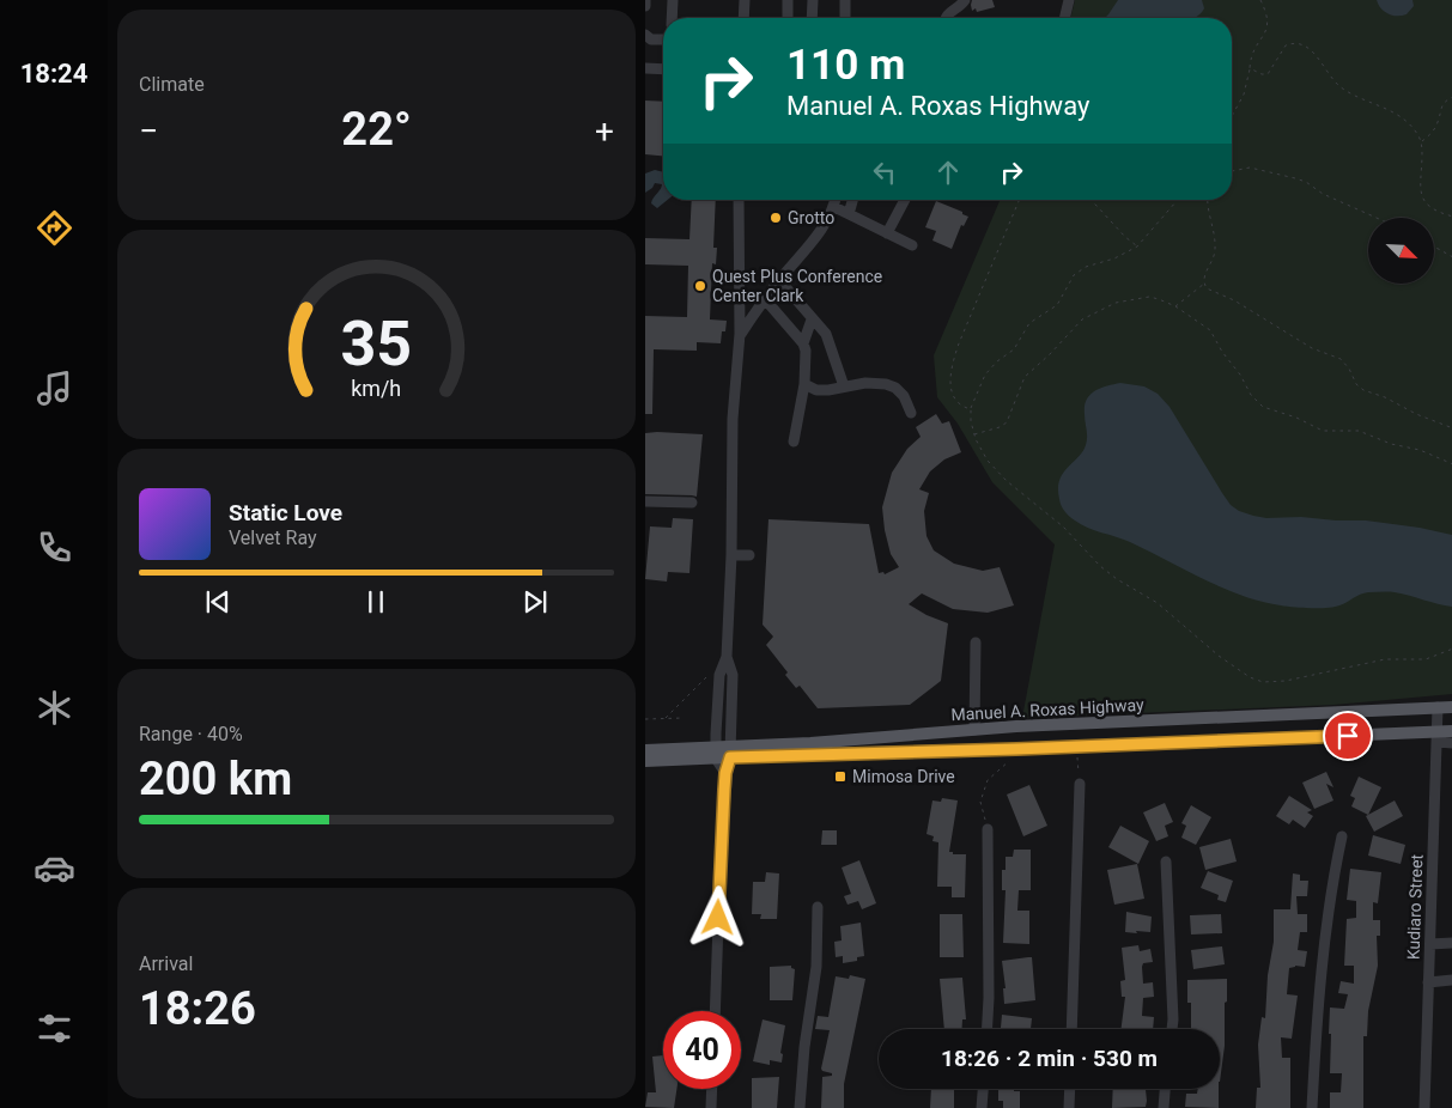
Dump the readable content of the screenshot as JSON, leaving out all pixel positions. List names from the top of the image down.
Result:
{
  "streets": {
    "main road": ["Manuel A. Roxas Highway"],
    "street": ["Kudiaro Street"]
  },
  "crossings": [
    ["Manuel A. Roxas Highway", "Kudiaro Street"]
  ],
  "places": {
    "other": ["Grotto", "Quest Plus Conference Center Clark"],
    "transit": ["Mimosa Drive"]
  },
  "north": "bottom right",
  "page": {
    "tabs": "18:24",
    "tile": [
      "Climate",
      ["Range · 40%", "200 km"],
      ["Arrival", "18:26"]
    ],
    "turn": ["110 m", "Manuel A. Roxas Highway"],
    "heat": ["−", "22°", "+"],
    "song": ["Static Love", "Velvet Ray"],
    "limit": "40",
    "trip": "18:26 · 2 min · 530 m",
    "gauge": ["35", "km/h"]
  }
}
